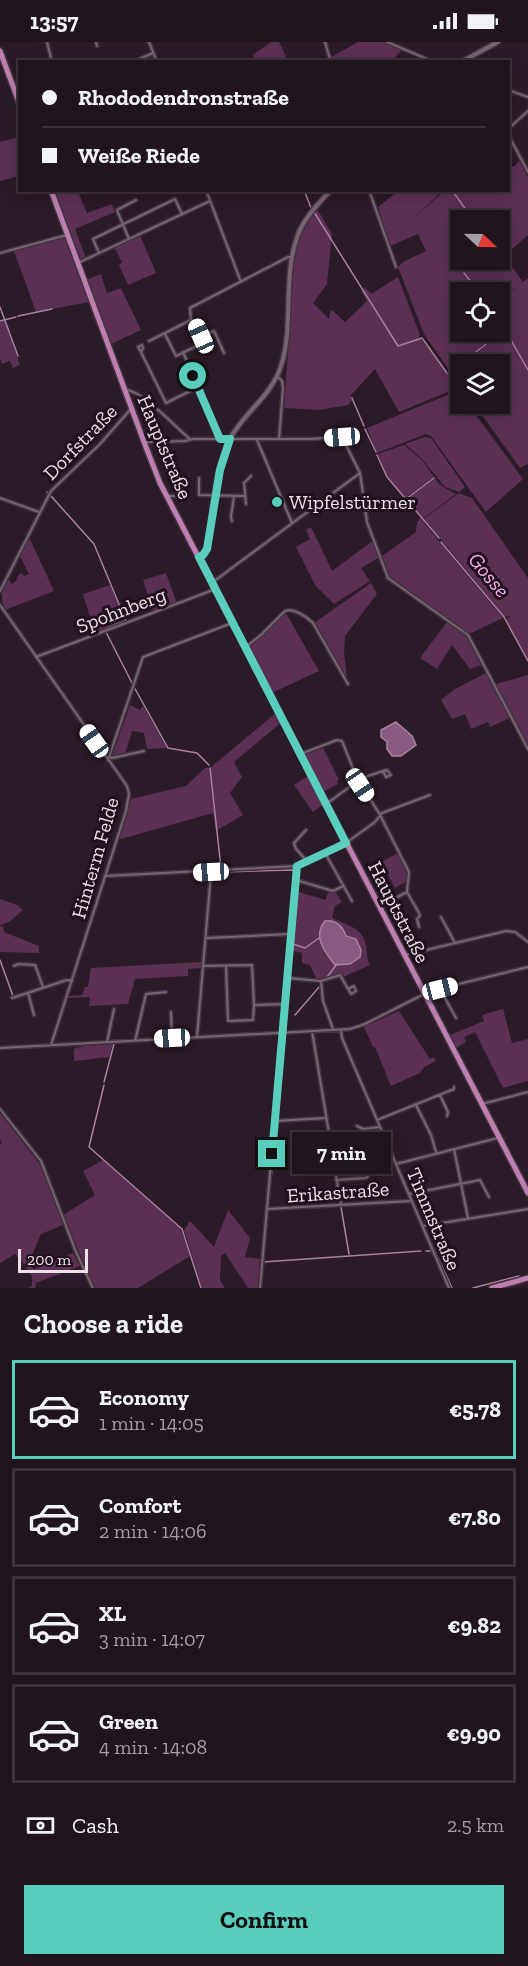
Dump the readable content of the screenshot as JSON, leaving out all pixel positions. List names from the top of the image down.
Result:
{
  "streets": {
    "main road": ["Hauptstraße"],
    "street": [
      "Dorfstraße",
      "Spohnberg",
      "Hinterm Felde",
      "Erikastraße",
      "Timmstraße"
    ]
  },
  "crossings": [
    ["Dorfstraße", "Hauptstraße"],
    ["Hauptstraße", "Spohnberg"],
    ["Spohnberg", "Hinterm Felde"],
    ["Erikastraße", "Timmstraße"]
  ],
  "water": ["Gosse"],
  "places": ["Wipfelstürmer"],
  "scale_bar": "200 m",
  "north": "right",
  "page": {
    "status": "13:57",
    "banner": ["Rhododendronstraße", "Weiße Riede"],
    "bubble": "7 min",
    "scale": "200 m",
    "heading": "Choose a ride",
    "list": [
      {
        "name": "Economy",
        "note": "1 min · 14:05",
        "value": "€5.78"
      },
      {
        "name": "Comfort",
        "note": "2 min · 14:06",
        "value": "€7.80"
      },
      {
        "name": "XL",
        "note": "3 min · 14:07",
        "value": "€9.82"
      },
      {
        "name": "Green",
        "note": "4 min · 14:08",
        "value": "€9.90"
      }
    ],
    "pay": ["Cash", "2.5 km"],
    "buttons": "Confirm"
  }
}
